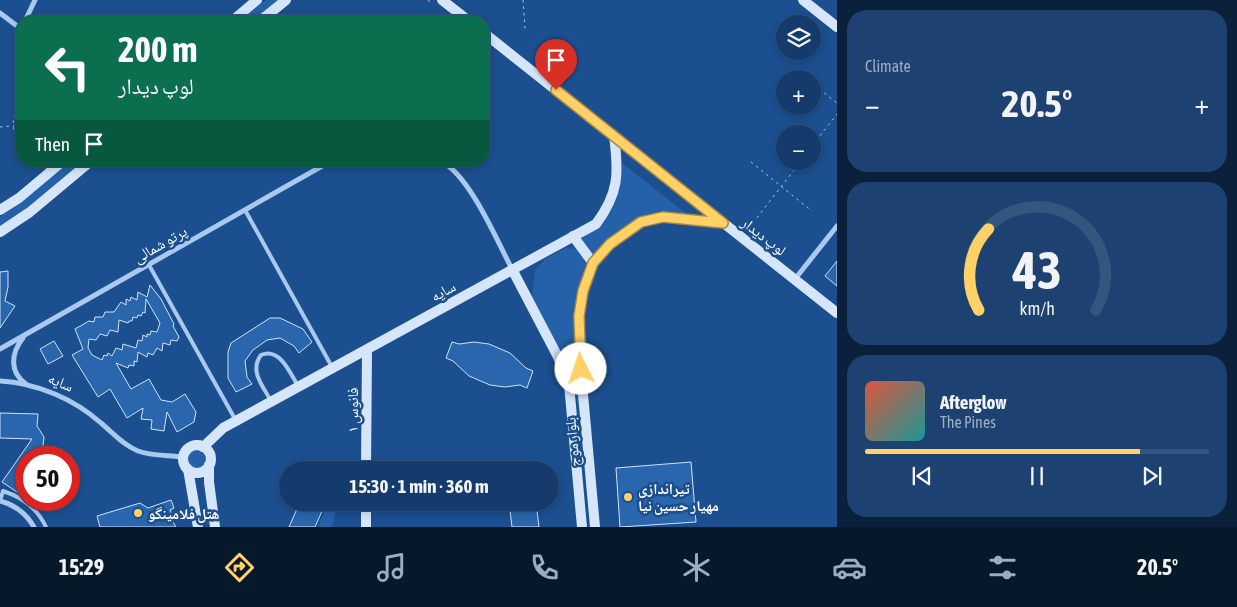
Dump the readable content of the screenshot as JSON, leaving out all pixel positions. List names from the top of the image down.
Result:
{
  "streets": {
    "street": [
      "لوپ دیدار",
      "پرتو شمالی",
      "سایه",
      "فانوس ۱",
      "بلوار موج"
    ]
  },
  "crossings": [
    ["لوپ دیدار", "سایه"],
    ["لوپ دیدار", "بلوار موج"],
    ["سایه", "فانوس ۱"],
    ["سایه", "بلوار موج"]
  ],
  "places": ["تیراندازی مهیار حسین نیا", "هتل فلامینگو"],
  "page": {
    "tile": "Climate",
    "map_buttons": ["+", "−"],
    "turn": ["200 m", "لوپ دیدار"],
    "heat": ["−", "20.5°", "+"],
    "then": "Then",
    "song": ["Afterglow", "The Pines"],
    "limit": "50",
    "trip": "15:30 · 1 min · 360 m",
    "tabs": ["15:29", "20.5°"],
    "gauge": ["43", "km/h"]
  }
}
